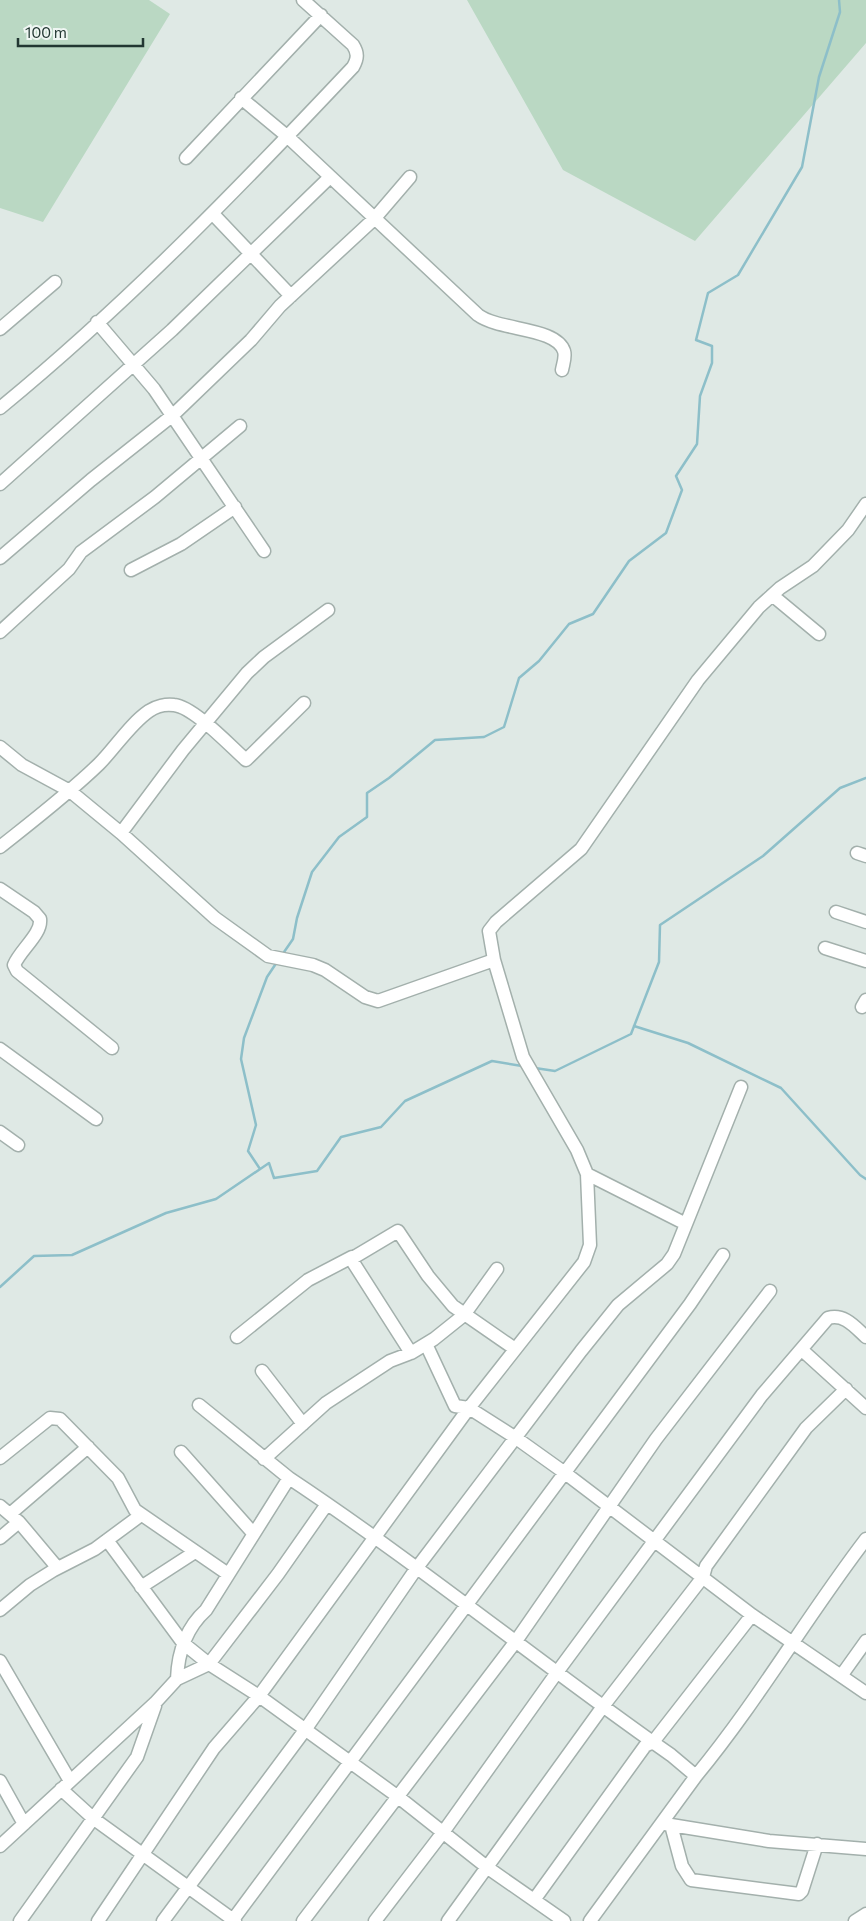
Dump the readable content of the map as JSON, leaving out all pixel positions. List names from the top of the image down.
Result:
{
  "scale_bar": "100 m"
}
